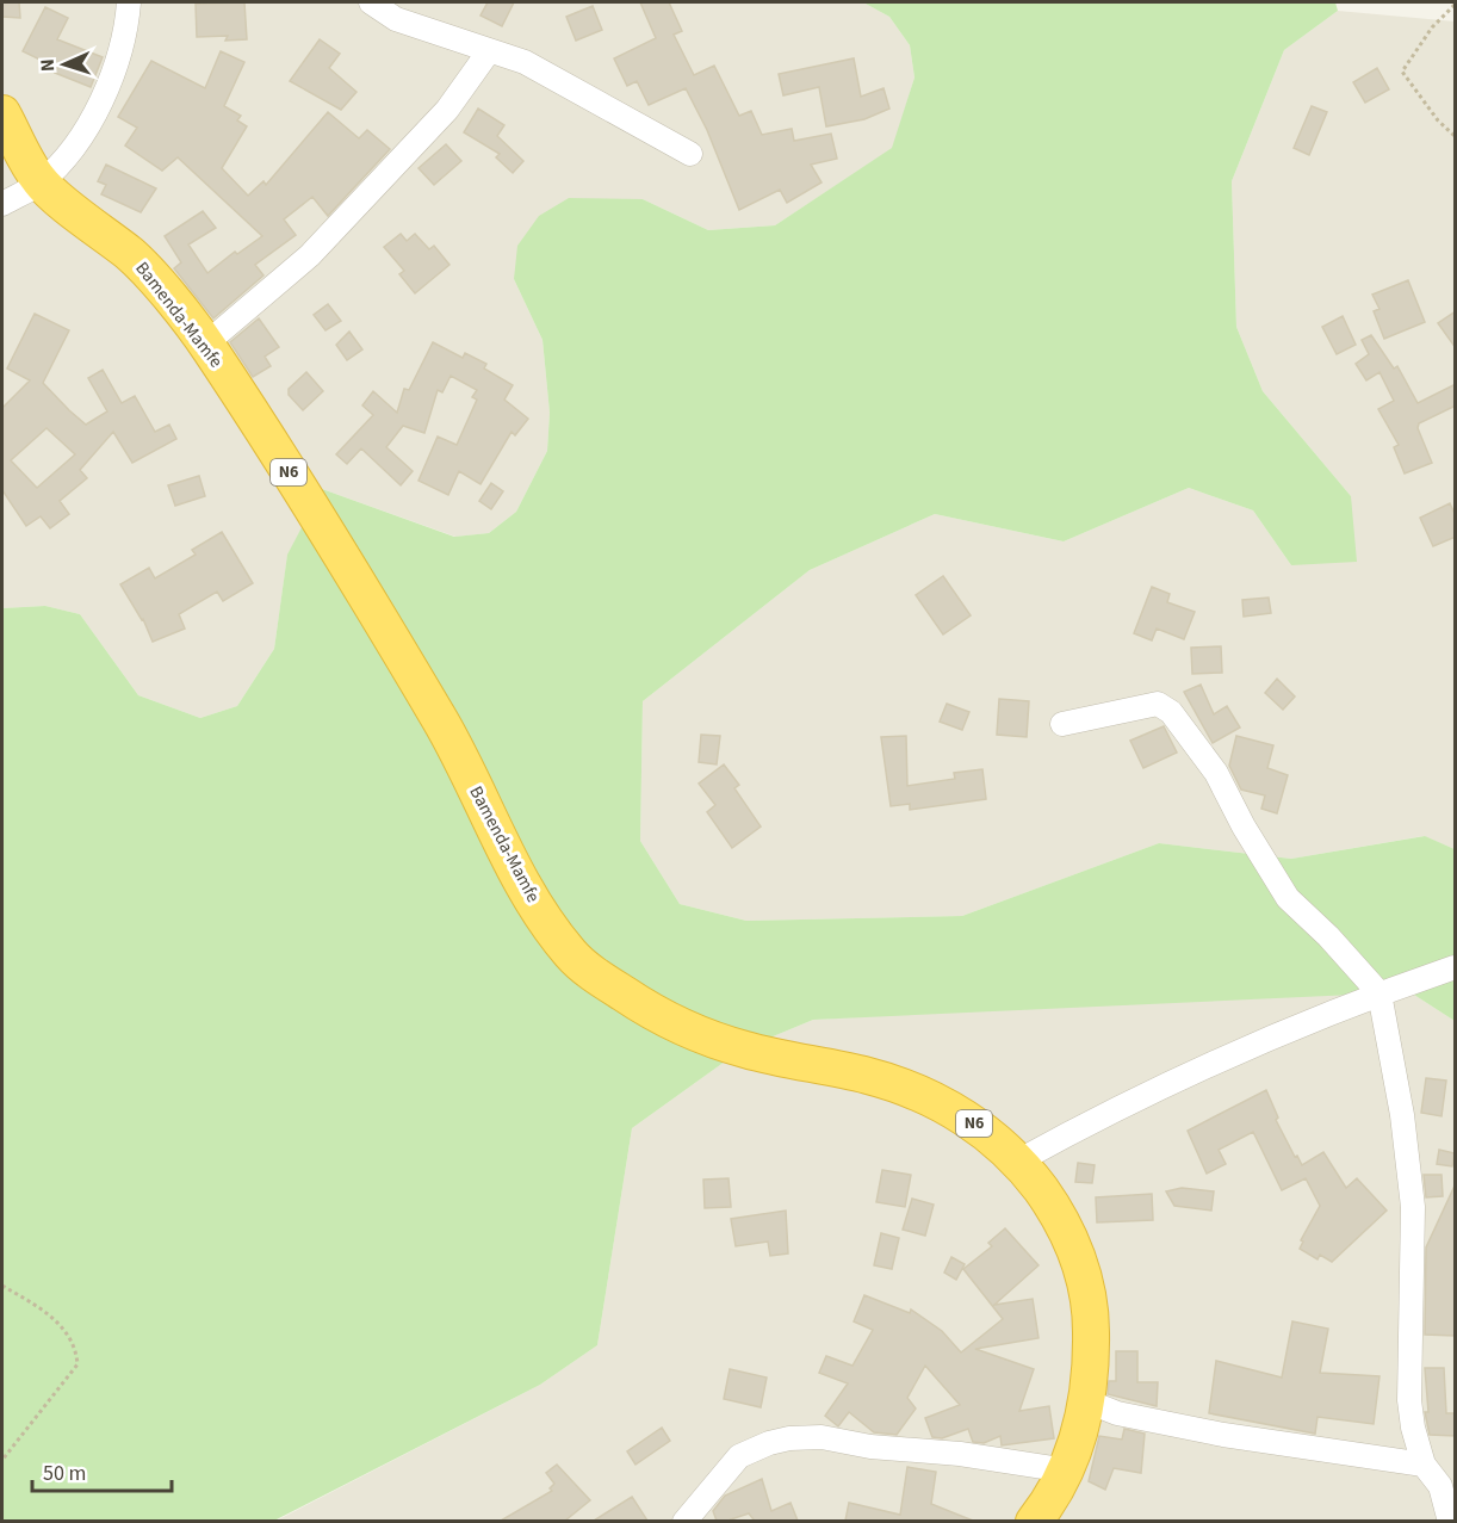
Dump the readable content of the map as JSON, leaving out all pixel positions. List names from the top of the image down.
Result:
{
  "streets": {
    "highway": ["Bamenda-Mamfe", "N6"]
  },
  "scale_bar": "50 m",
  "north": "left"
}
